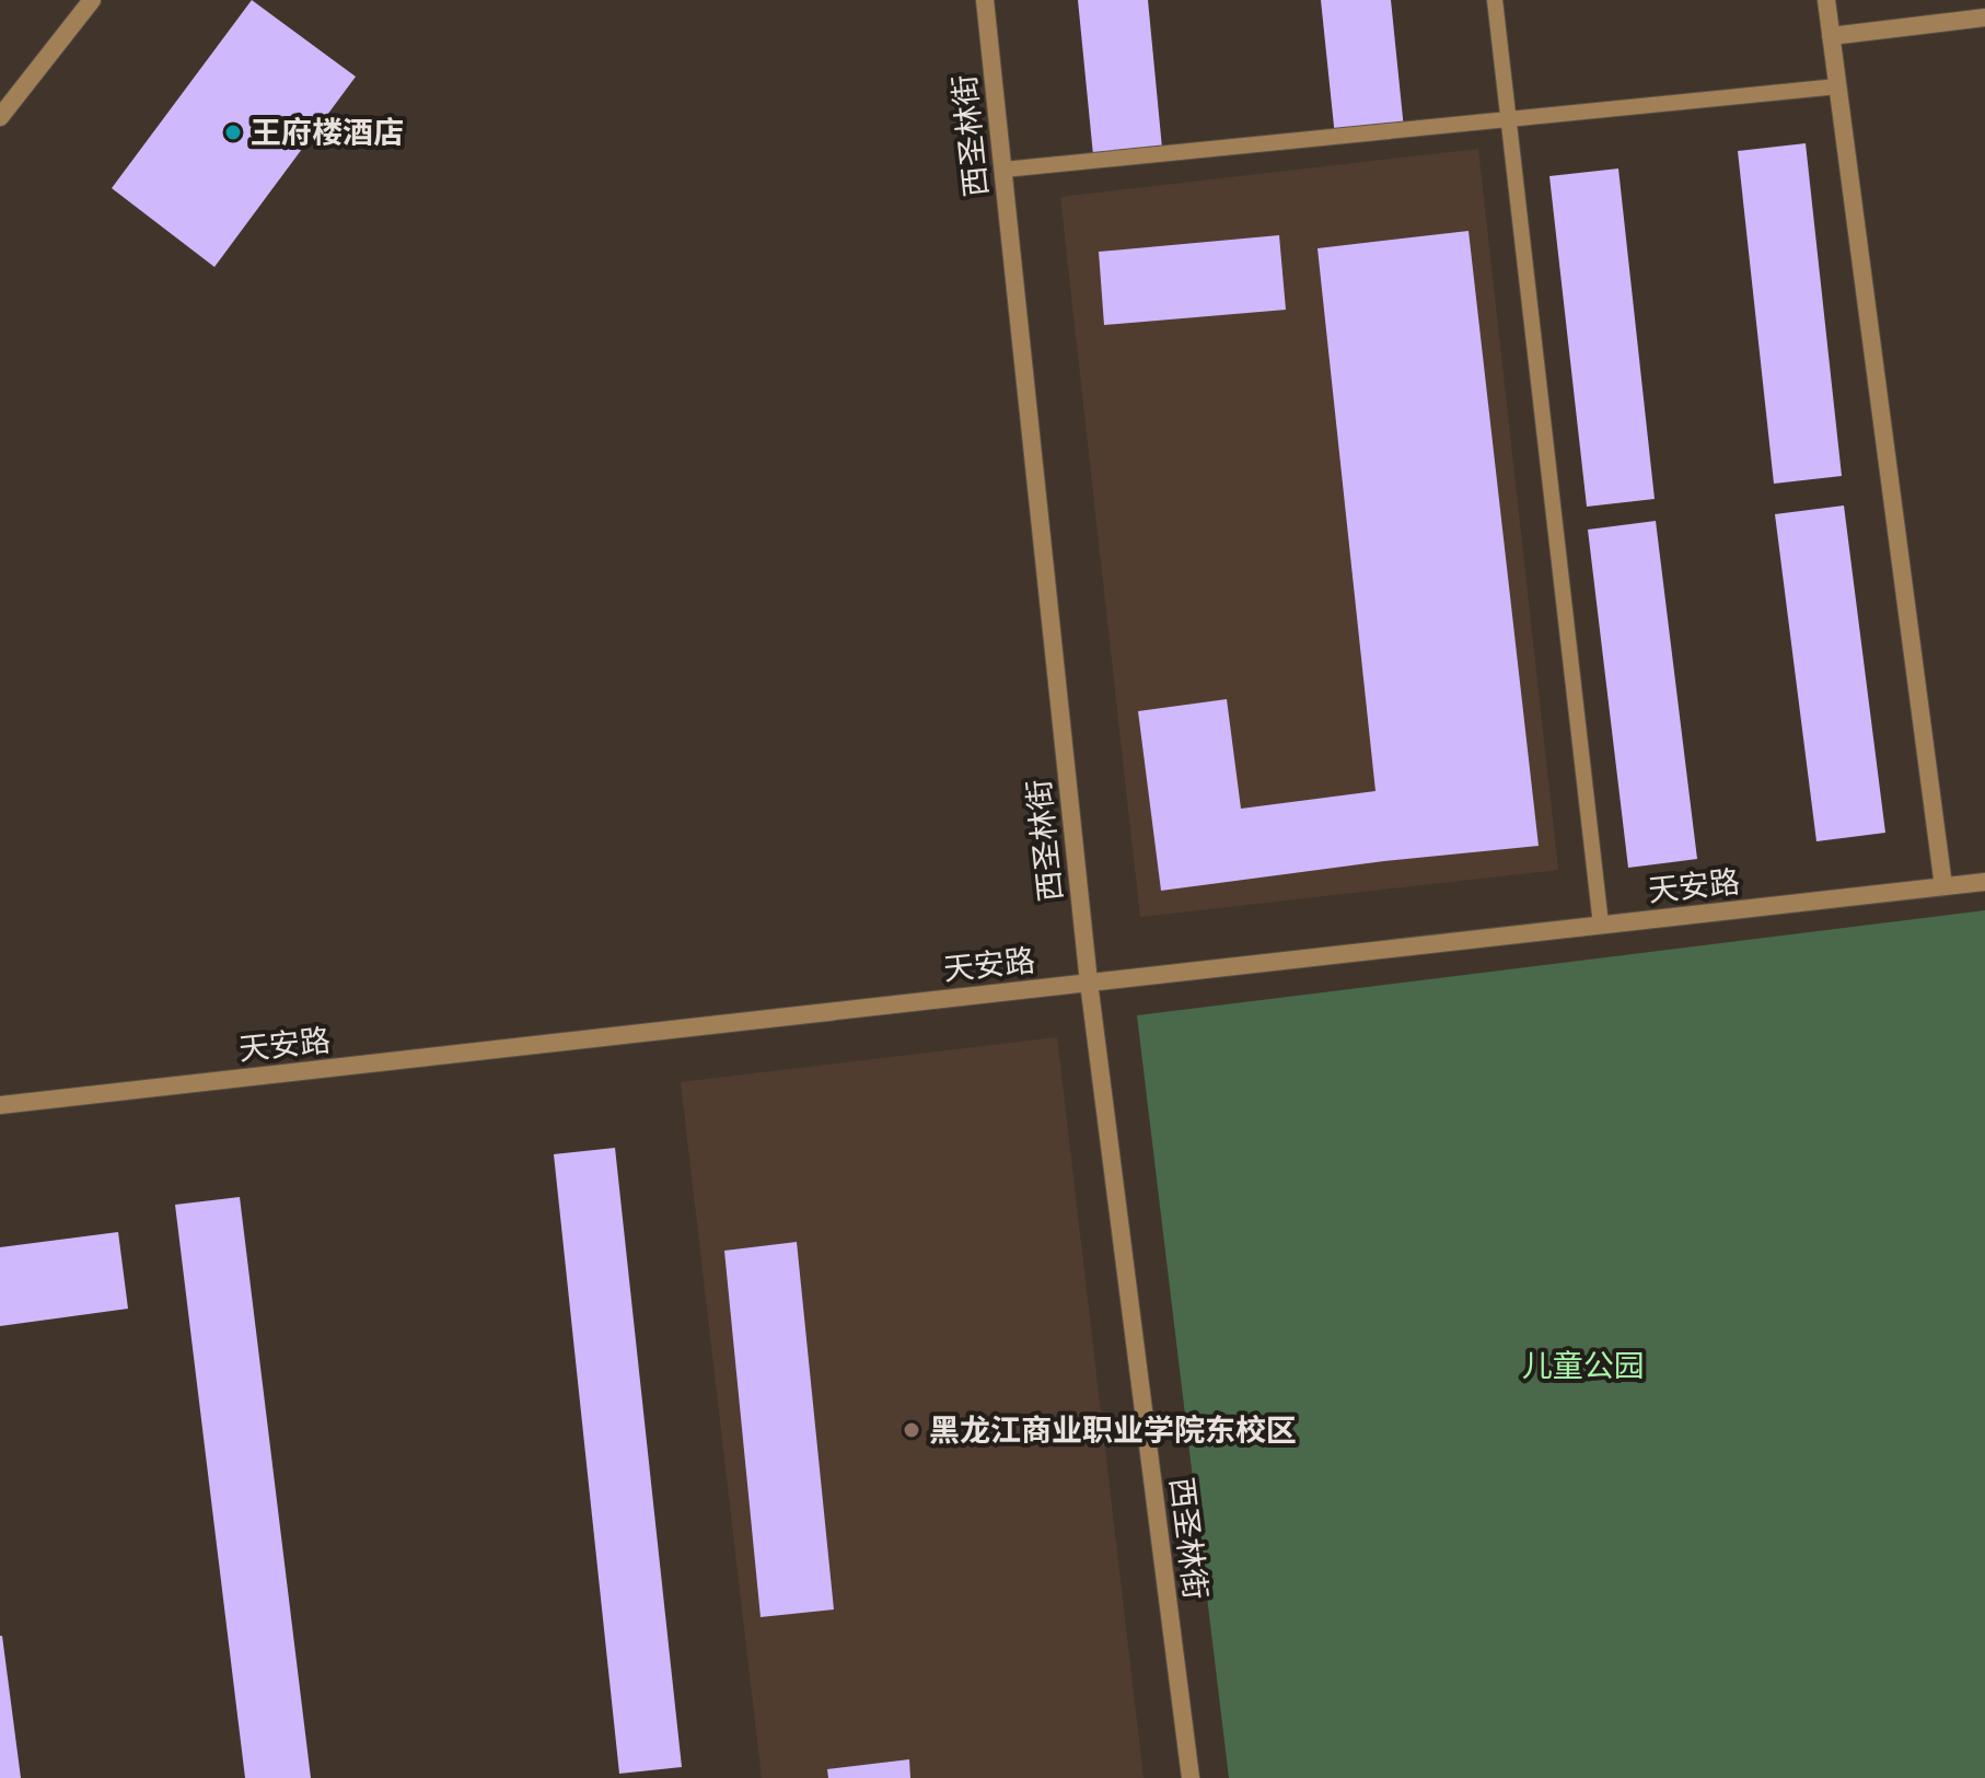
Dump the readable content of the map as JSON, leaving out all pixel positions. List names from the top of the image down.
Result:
{
  "streets": {
    "street": ["西圣林街", "天安路"]
  },
  "crossings": [
    ["西圣林街", "天安路"]
  ],
  "parks": ["儿童公园"],
  "places": ["王府楼酒店", "黑龙江商业职业学院东校区"]
}
